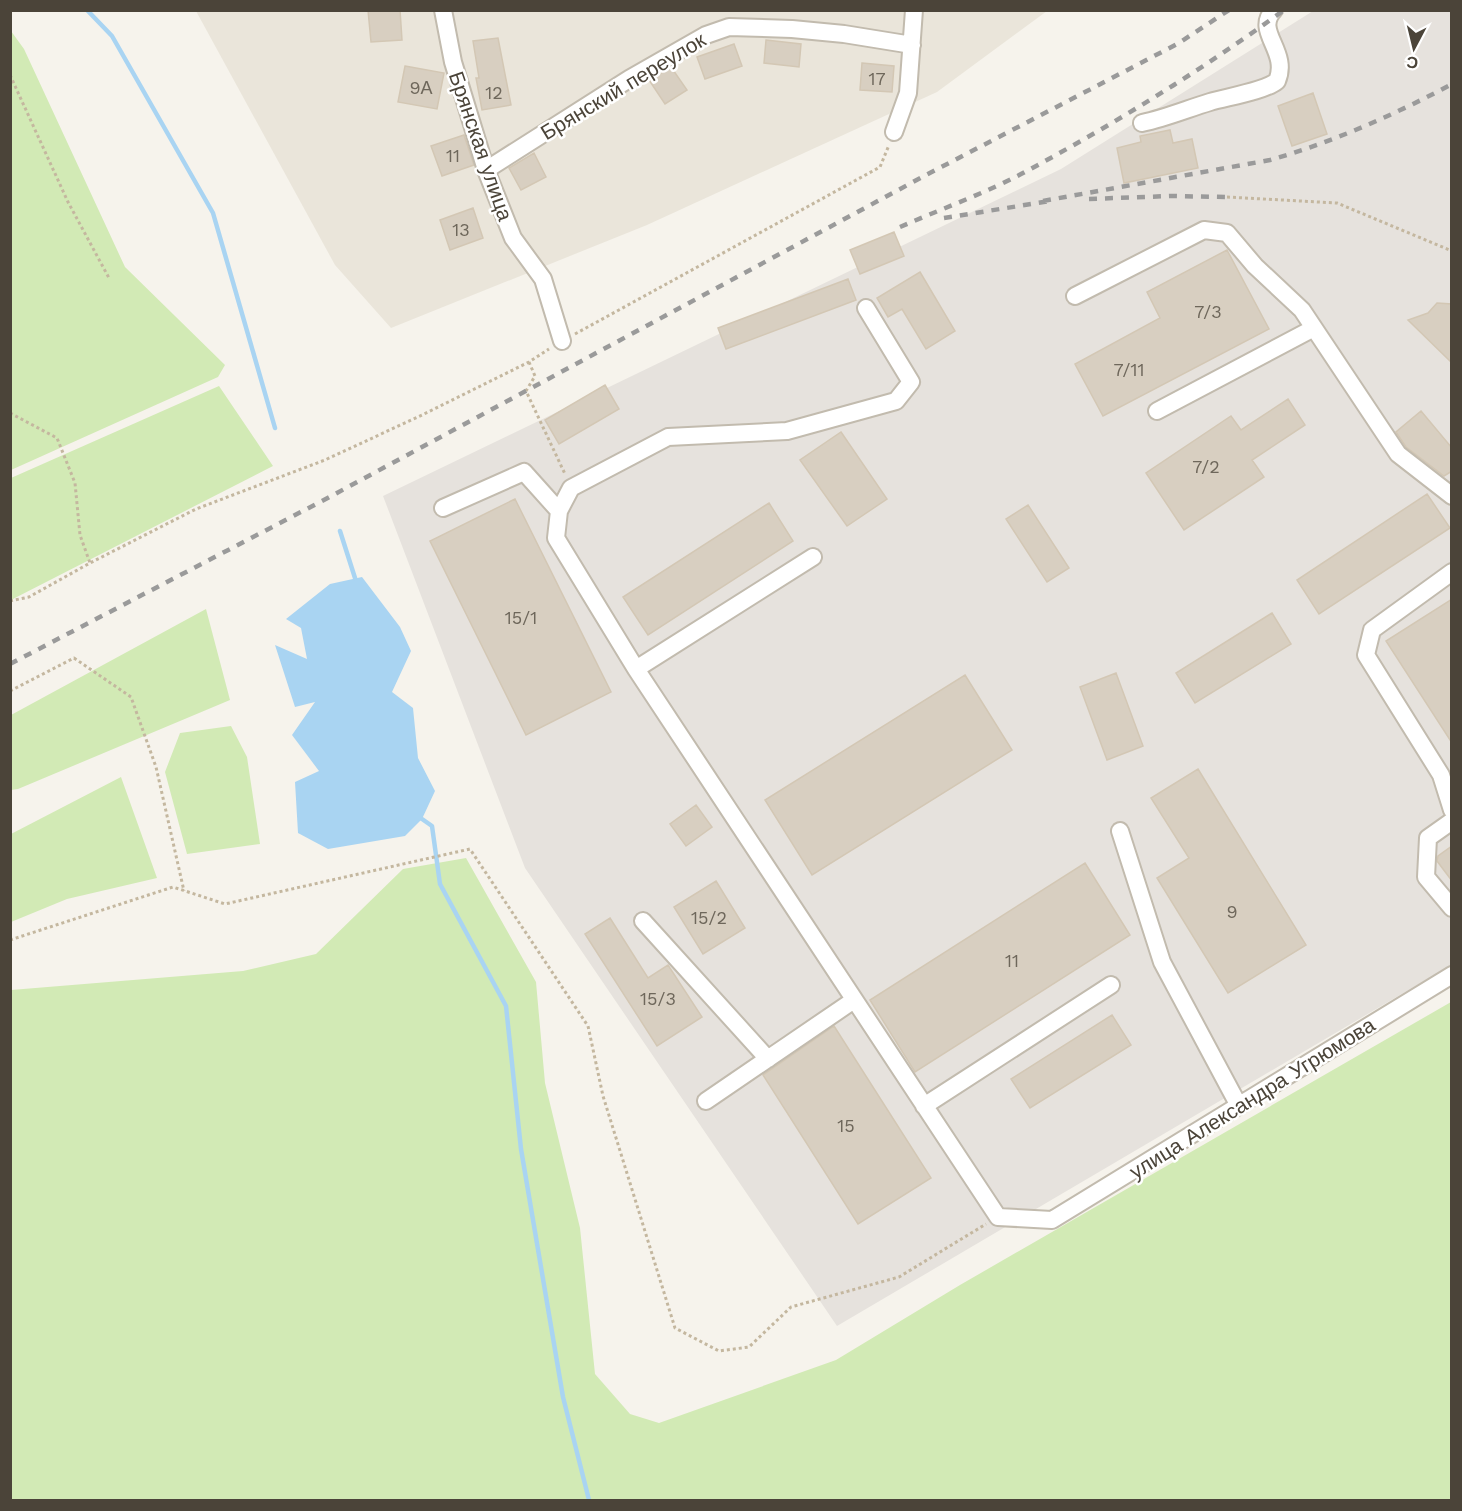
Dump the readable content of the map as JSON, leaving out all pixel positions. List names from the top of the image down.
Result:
{
  "streets": {
    "street": ["Брянский переулок", "Брянская улица", "улица Александра Угрюмова"]
  },
  "crossings": [
    ["Брянский переулок", "Брянская улица"]
  ],
  "house_numbers": [
    "17",
    "9А",
    "12",
    "11",
    "13",
    "7/3",
    "7/11",
    "7/2",
    "15/1",
    "9",
    "15/2",
    "11",
    "15/3",
    "15"
  ],
  "north": "bottom"
}
